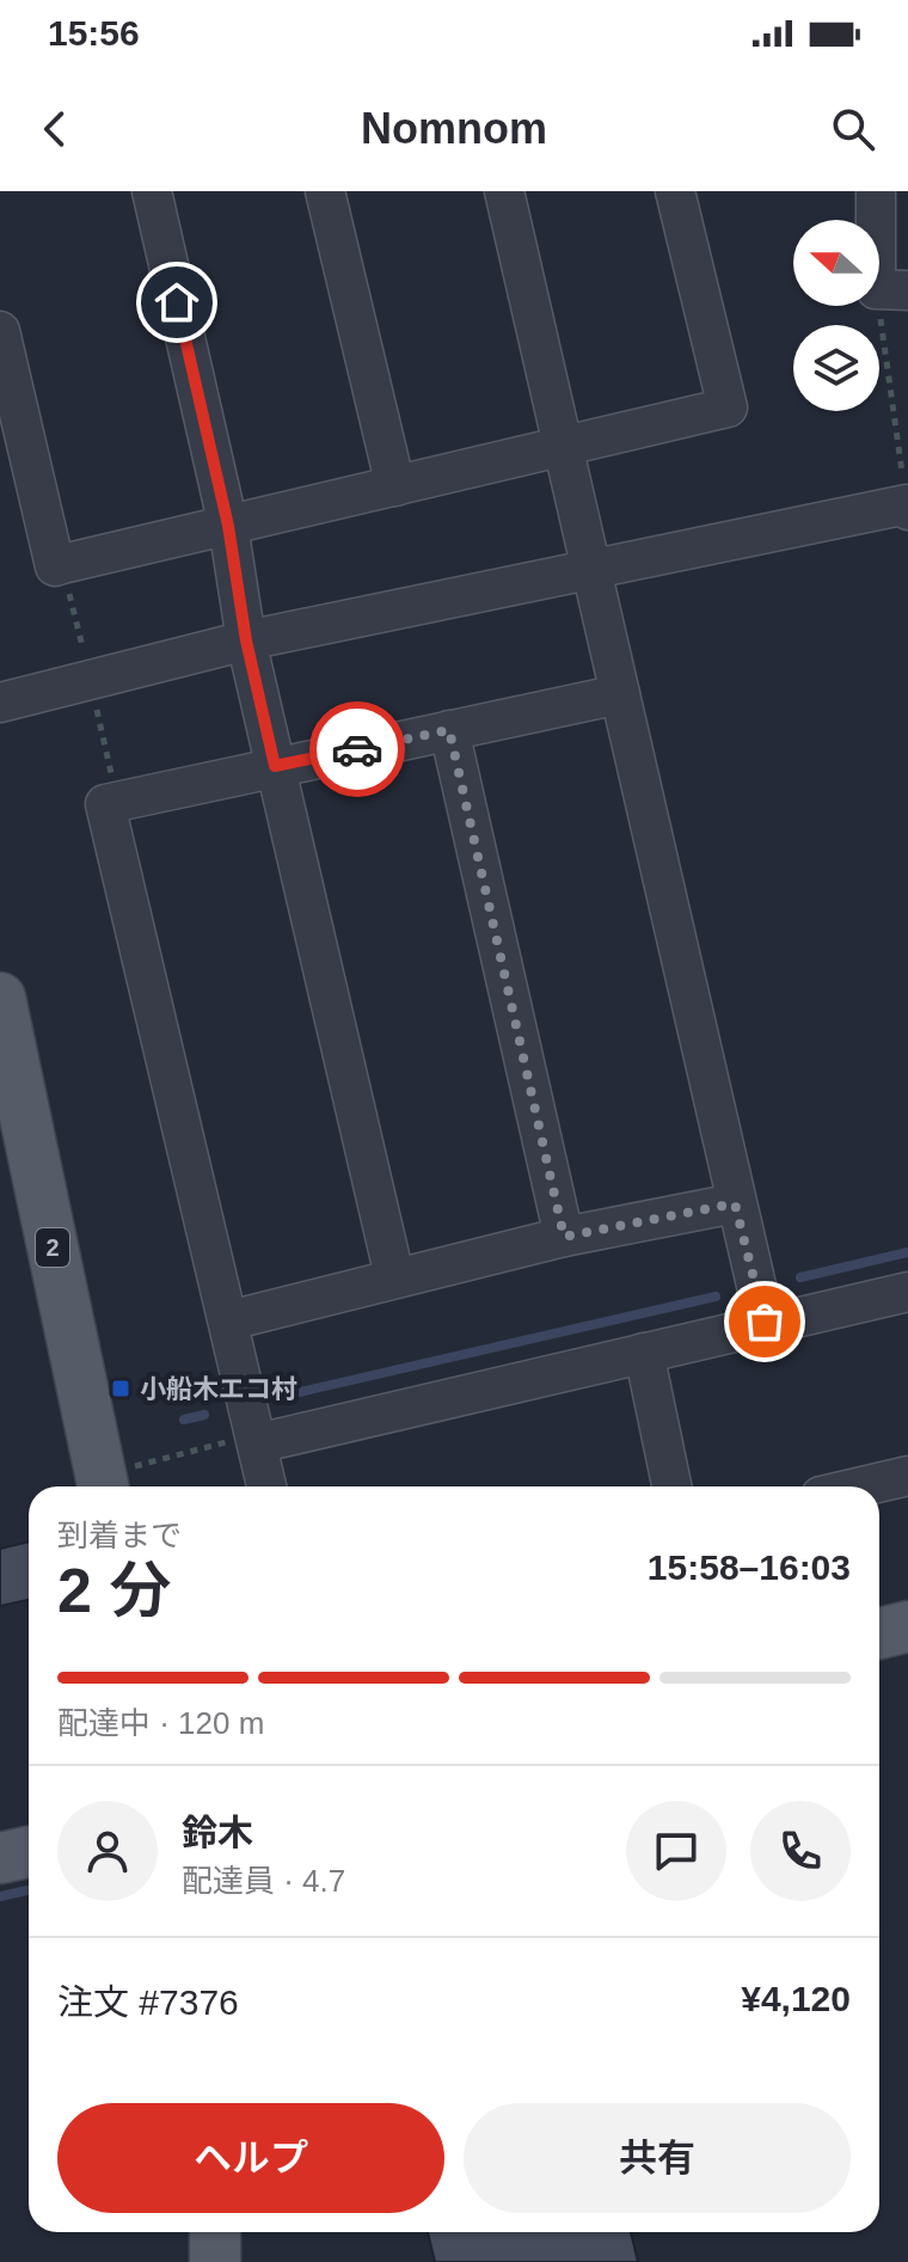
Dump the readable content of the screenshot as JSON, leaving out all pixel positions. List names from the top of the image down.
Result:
{
  "streets": {
    "main road": ["2"]
  },
  "places": {
    "transit": ["小船木エコ村"]
  },
  "north": "left",
  "page": {
    "status": "15:56",
    "header": "Nomnom",
    "heading": ["2 分", "到着まで", "15:58–16:03"],
    "panel": [
      "鈴木",
      "配達員 · 4.7",
      "注文 #7376",
      "¥4,120"
    ],
    "bar": "配達中 · 120 m",
    "buttons": ["ヘルプ", "共有"]
  }
}
